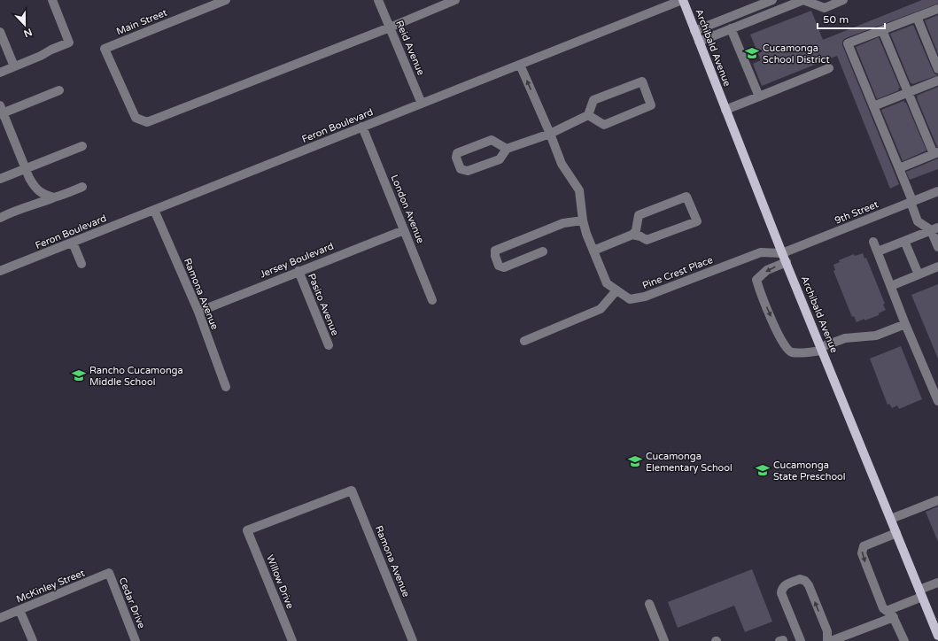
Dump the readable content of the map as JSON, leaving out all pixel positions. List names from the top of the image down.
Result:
{
  "streets": {
    "main road": ["Archibald Avenue"],
    "street": [
      "Main Street",
      "Reid Avenue",
      "Feron Boulevard",
      "London Avenue",
      "9th Street",
      "Jersey Boulevard",
      "Pine Crest Place",
      "Ramona Avenue",
      "Pasito Avenue",
      "Willow Drive",
      "McKinley Street",
      "Cedar Drive"
    ]
  },
  "crossings": [
    ["Main Street", "Reid Avenue"],
    ["Reid Avenue", "Feron Boulevard"],
    ["Archibald Avenue", "Feron Boulevard"],
    ["Archibald Avenue", "9th Street"],
    ["Archibald Avenue", "Pine Crest Place"],
    ["Feron Boulevard", "London Avenue"],
    ["Feron Boulevard", "Pine Crest Place"],
    ["Feron Boulevard", "Ramona Avenue"],
    ["London Avenue", "Jersey Boulevard"],
    ["9th Street", "Pine Crest Place"],
    ["Jersey Boulevard", "Ramona Avenue"],
    ["Jersey Boulevard", "Pasito Avenue"],
    ["Ramona Avenue", "Willow Drive"],
    ["McKinley Street", "Cedar Drive"]
  ],
  "places": {
    "school or university": [
      "Cucamonga School District",
      "Rancho Cucamonga Middle School",
      "Cucamonga Elementary School",
      "Cucamonga State Preschool"
    ]
  },
  "scale_bar": "50 m",
  "north": "bottom"
}
